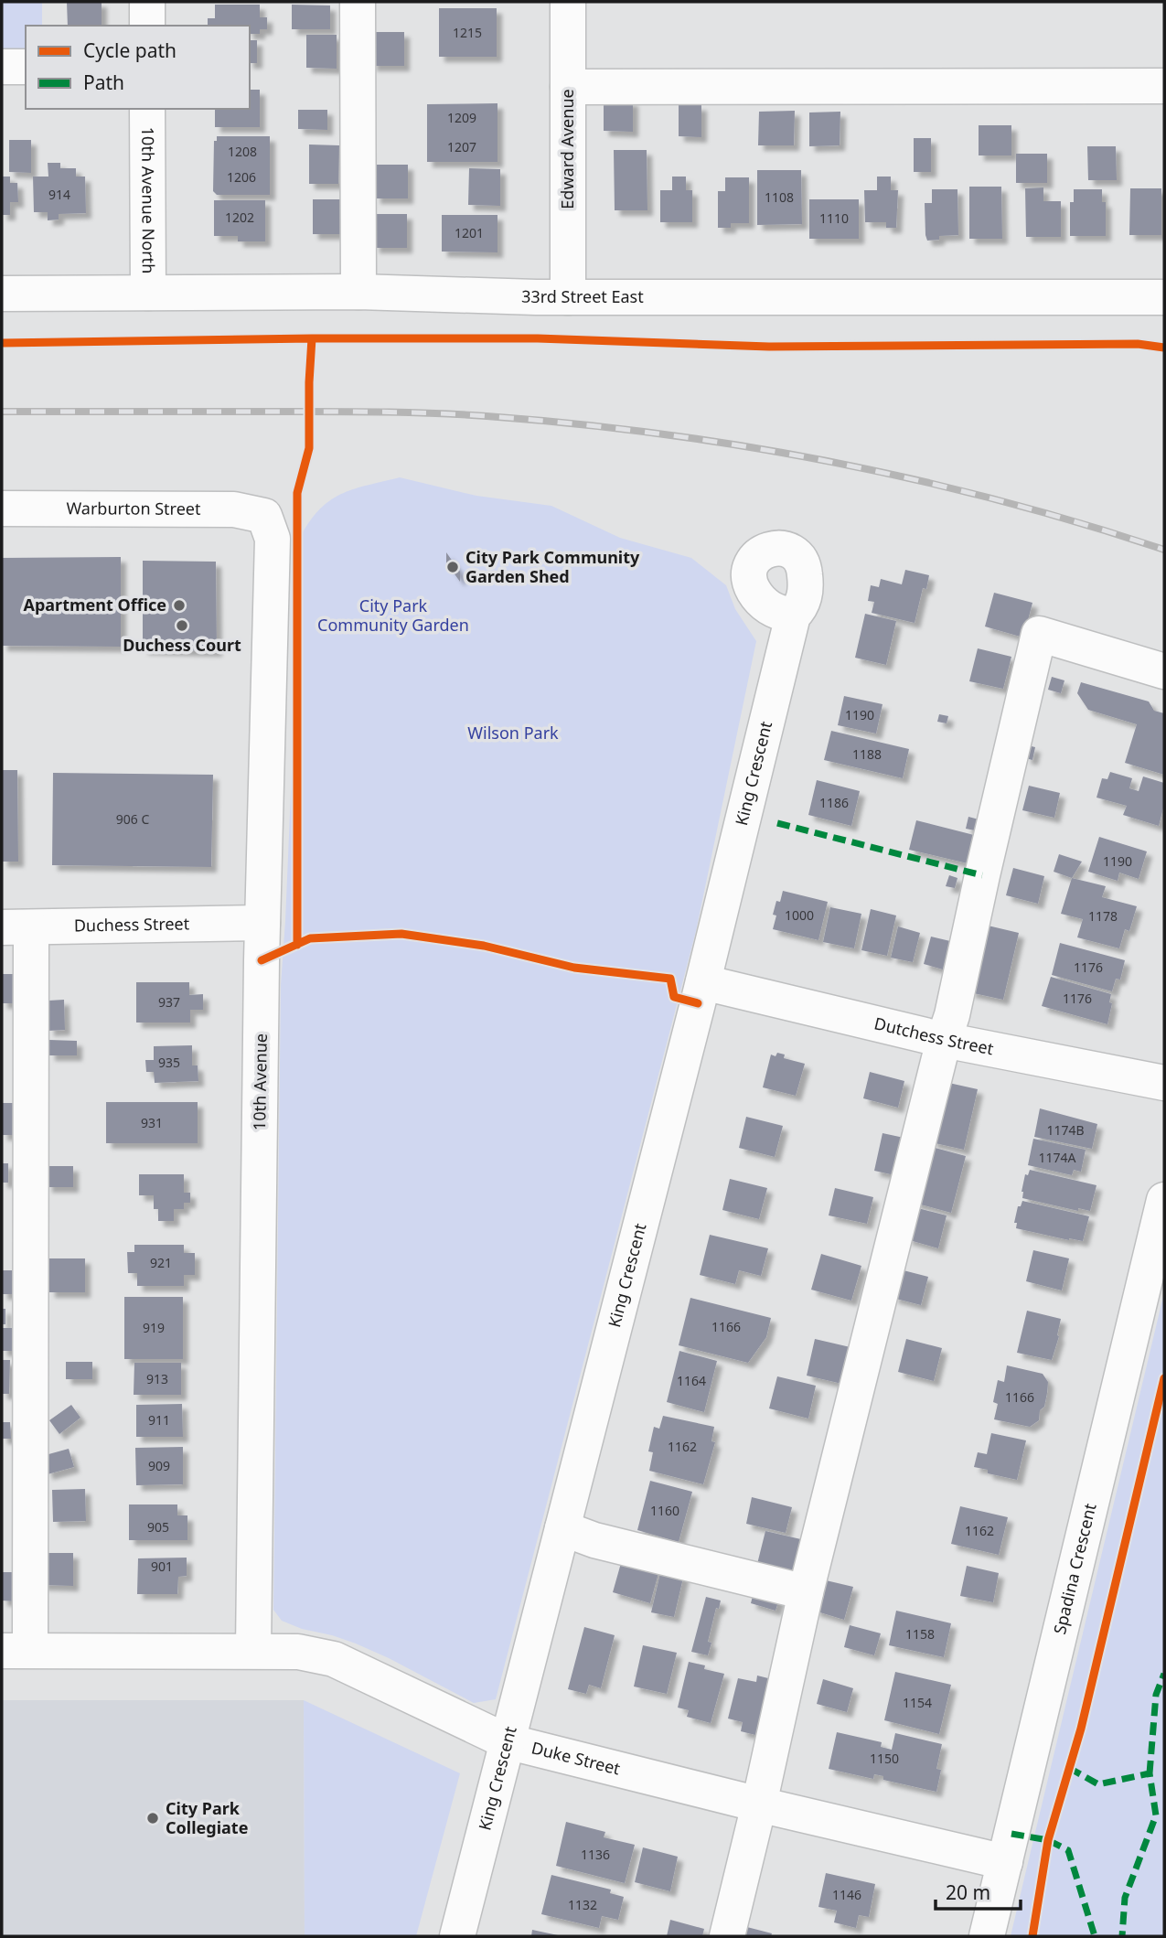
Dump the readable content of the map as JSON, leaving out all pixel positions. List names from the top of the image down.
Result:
{
  "streets": {
    "street": [
      "Edward Avenue",
      "10th Avenue North",
      "33rd Street East",
      "Warburton Street",
      "King Crescent",
      "Duchess Street",
      "Dutchess Street",
      "10th Avenue",
      "Spadina Crescent",
      "Duke Street"
    ]
  },
  "crossings": [
    ["Edward Avenue", "33rd Street East"],
    ["10th Avenue North", "33rd Street East"],
    ["Warburton Street", "10th Avenue"],
    ["King Crescent", "Dutchess Street"],
    ["King Crescent", "Duke Street"],
    ["Duchess Street", "10th Avenue"],
    ["10th Avenue", "Duke Street"],
    ["Spadina Crescent", "Duke Street"]
  ],
  "parks": ["City Park Community Garden", "Wilson Park"],
  "places": [
    "City Park Community Garden Shed",
    "Apartment Office",
    "Duchess Court",
    "City Park Collegiate"
  ],
  "house_numbers": [
    "1215",
    "1209",
    "1207",
    "1208",
    "1206",
    "914",
    "1108",
    "1202",
    "1110",
    "1201",
    "1190",
    "1188",
    "1186",
    "906 C",
    "1190",
    "1000",
    "1178",
    "1176",
    "1176",
    "937",
    "935",
    "931",
    "1174B",
    "1174A",
    "921",
    "1166",
    "919",
    "913",
    "1164",
    "1166",
    "911",
    "1162",
    "909",
    "1160",
    "905",
    "1162",
    "901",
    "1158",
    "1154",
    "1150",
    "1136",
    "1146",
    "1132"
  ],
  "legend": ["Cycle path", "Path"],
  "scale_bar": "20 m"
}
